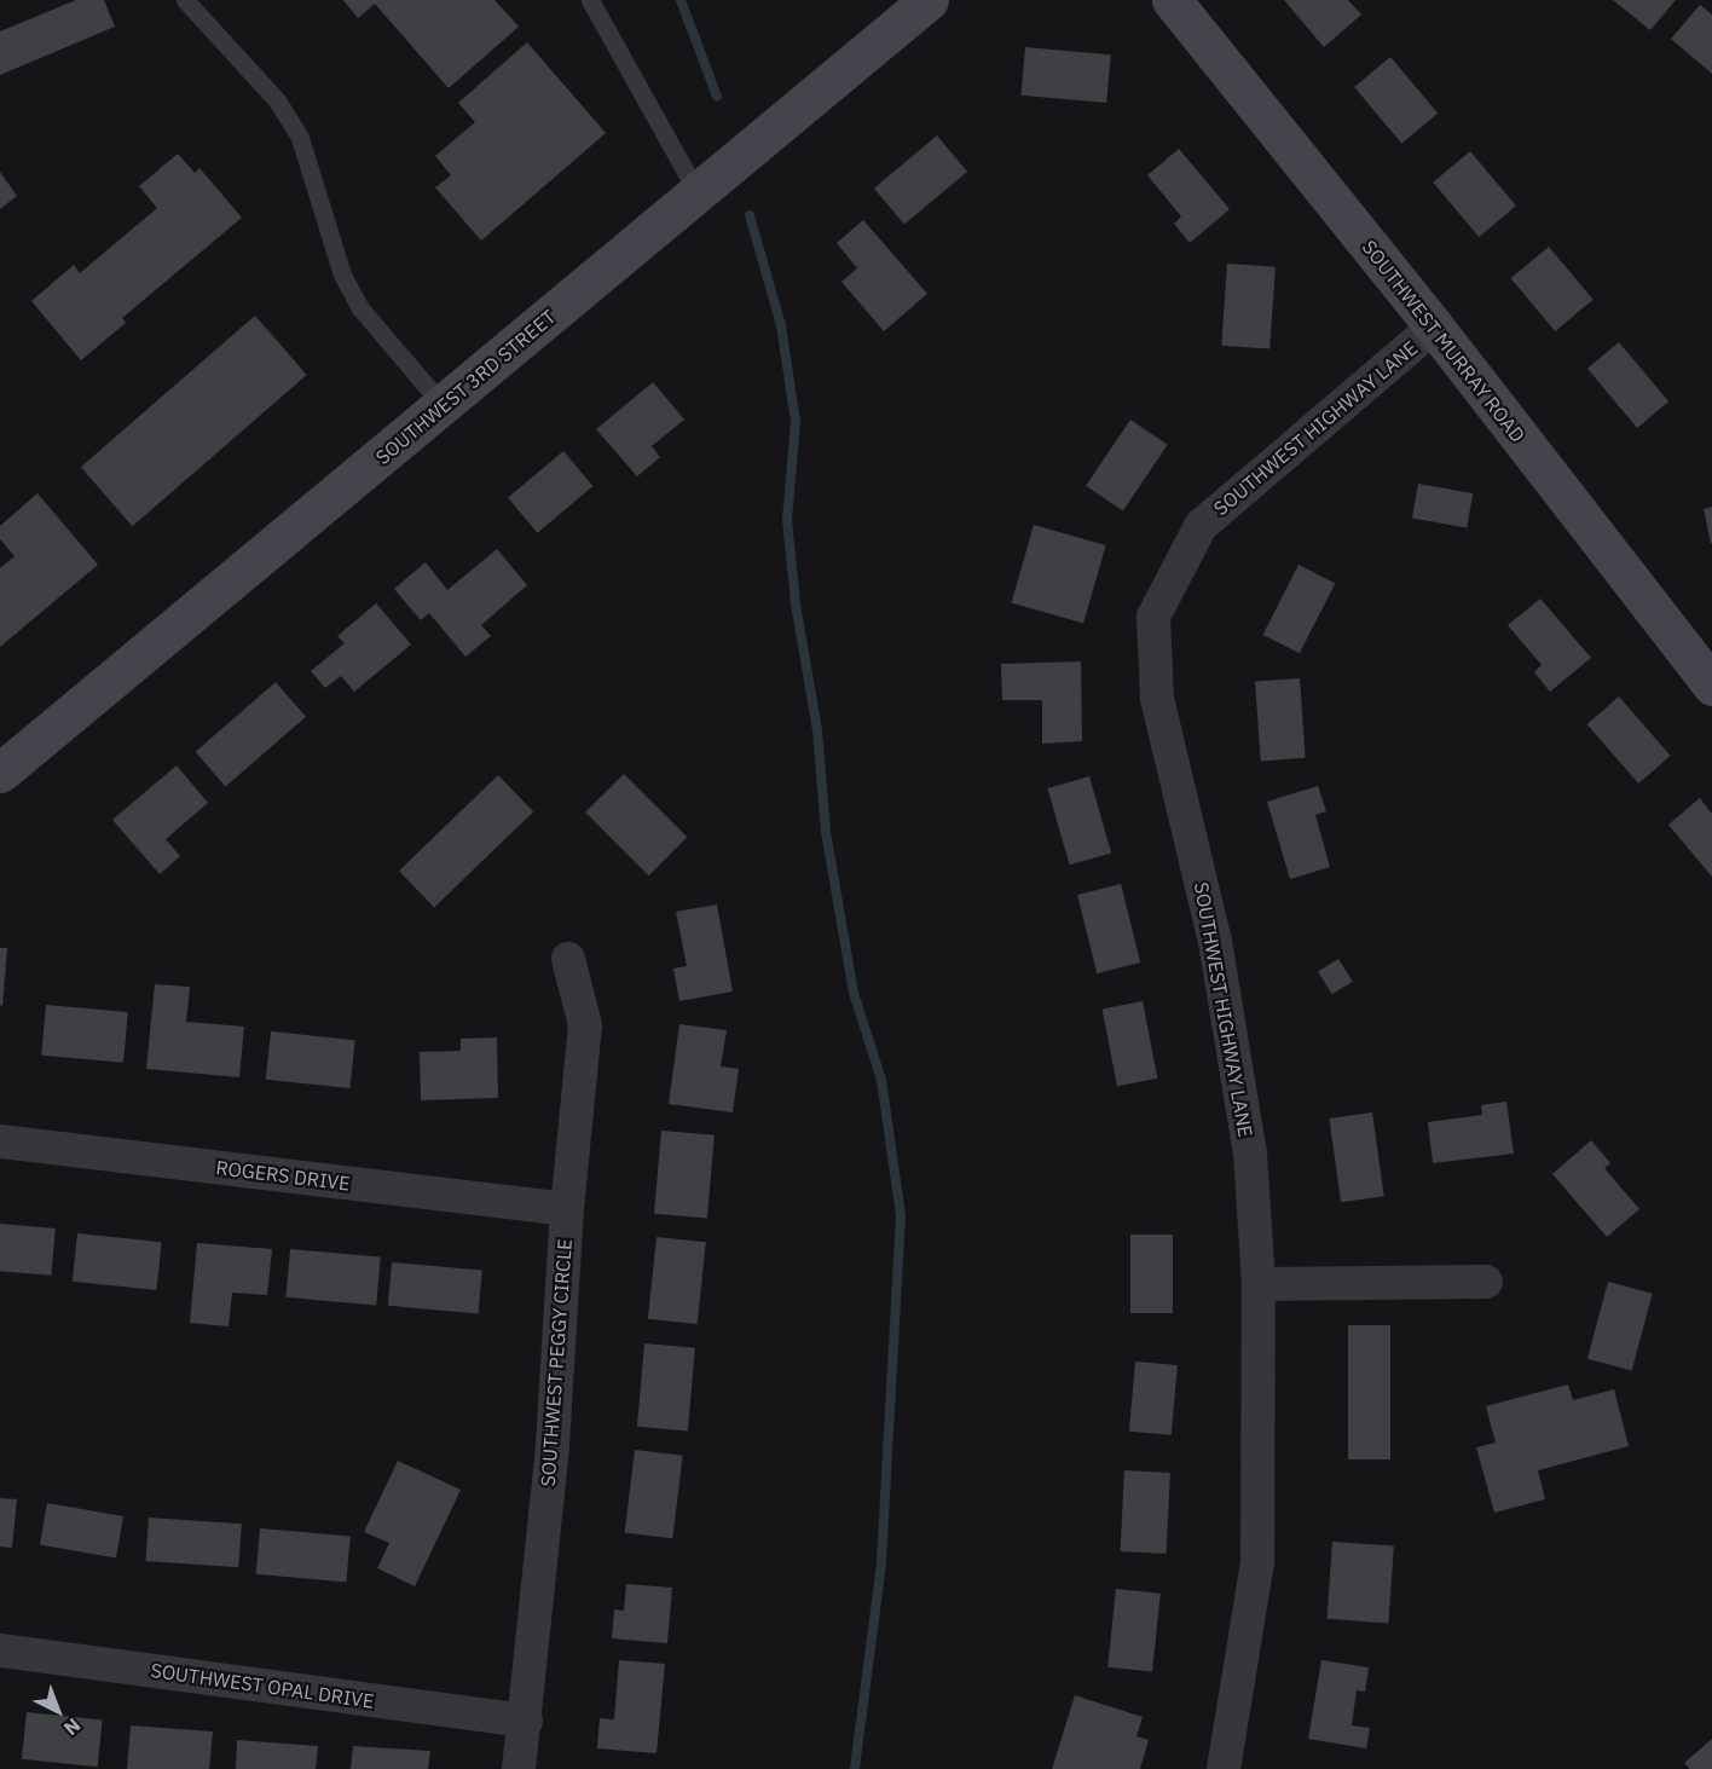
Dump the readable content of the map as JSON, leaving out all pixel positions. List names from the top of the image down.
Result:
{
  "streets": {
    "main road": ["SOUTHWEST MURRAY ROAD", "SOUTHWEST 3RD STREET"],
    "street": [
      "SOUTHWEST HIGHWAY LANE",
      "ROGERS DRIVE",
      "SOUTHWEST PEGGY CIRCLE",
      "SOUTHWEST OPAL DRIVE"
    ]
  },
  "crossings": [
    ["SOUTHWEST MURRAY ROAD", "SOUTHWEST HIGHWAY LANE"],
    ["ROGERS DRIVE", "SOUTHWEST PEGGY CIRCLE"],
    ["SOUTHWEST PEGGY CIRCLE", "SOUTHWEST OPAL DRIVE"]
  ],
  "north": "bottom right"
}
